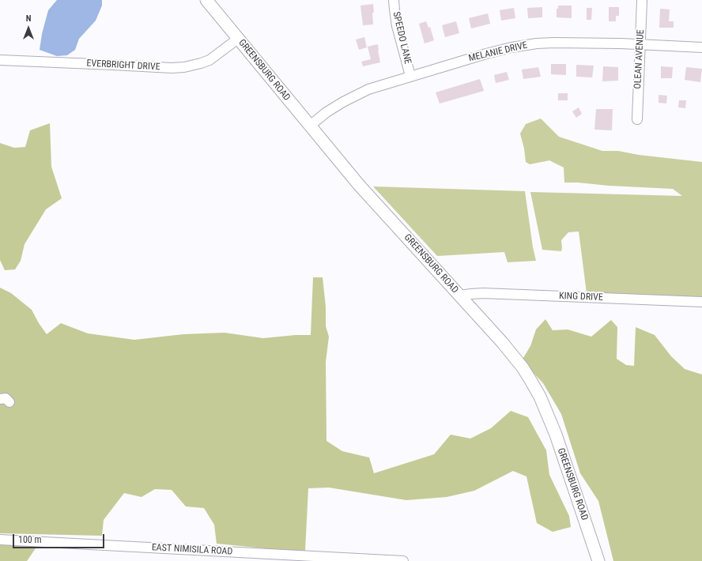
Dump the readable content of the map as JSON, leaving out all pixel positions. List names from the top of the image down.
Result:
{
  "streets": {
    "main road": ["GREENSBURG ROAD"],
    "street": [
      "SPEEDO LANE",
      "MELANIE DRIVE",
      "OLEAN AVENUE",
      "EVERBRIGHT DRIVE",
      "KING DRIVE",
      "EAST NIMISILA ROAD"
    ]
  },
  "crossings": [
    ["SPEEDO LANE", "MELANIE DRIVE"],
    ["MELANIE DRIVE", "OLEAN AVENUE"],
    ["MELANIE DRIVE", "GREENSBURG ROAD"],
    ["EVERBRIGHT DRIVE", "GREENSBURG ROAD"],
    ["GREENSBURG ROAD", "KING DRIVE"]
  ],
  "scale_bar": "100 m",
  "north": "top"
}
